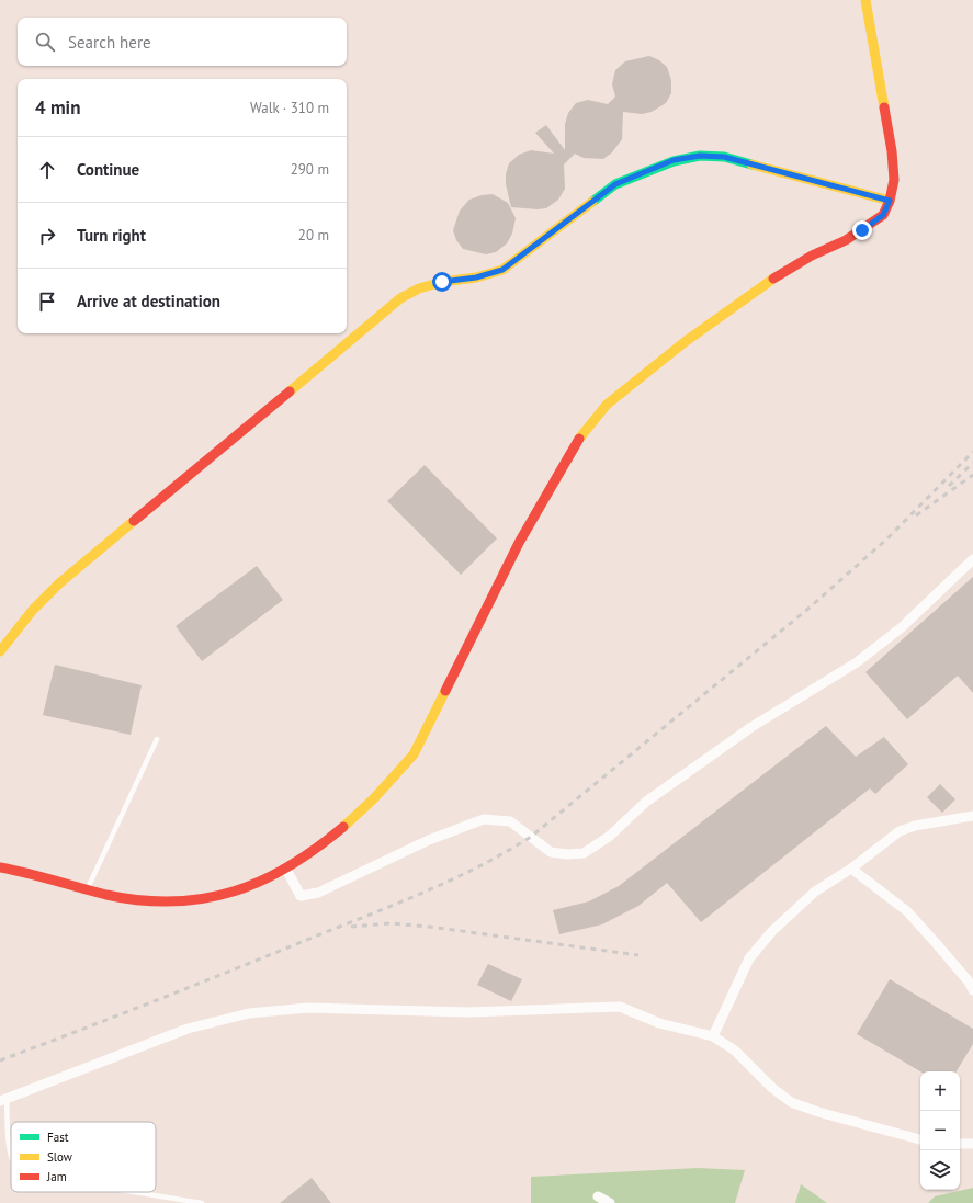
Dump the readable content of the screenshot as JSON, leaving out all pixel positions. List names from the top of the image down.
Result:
{
  "legend": ["Fast", "Slow", "Jam"],
  "page": {
    "search": "Search here",
    "heading": ["4 min", "Walk · 310 m"],
    "list": [
      ["Continue", "290 m"],
      ["Turn right", "20 m"],
      "Arrive at destination"
    ],
    "map_buttons": ["+", "−"]
  }
}
